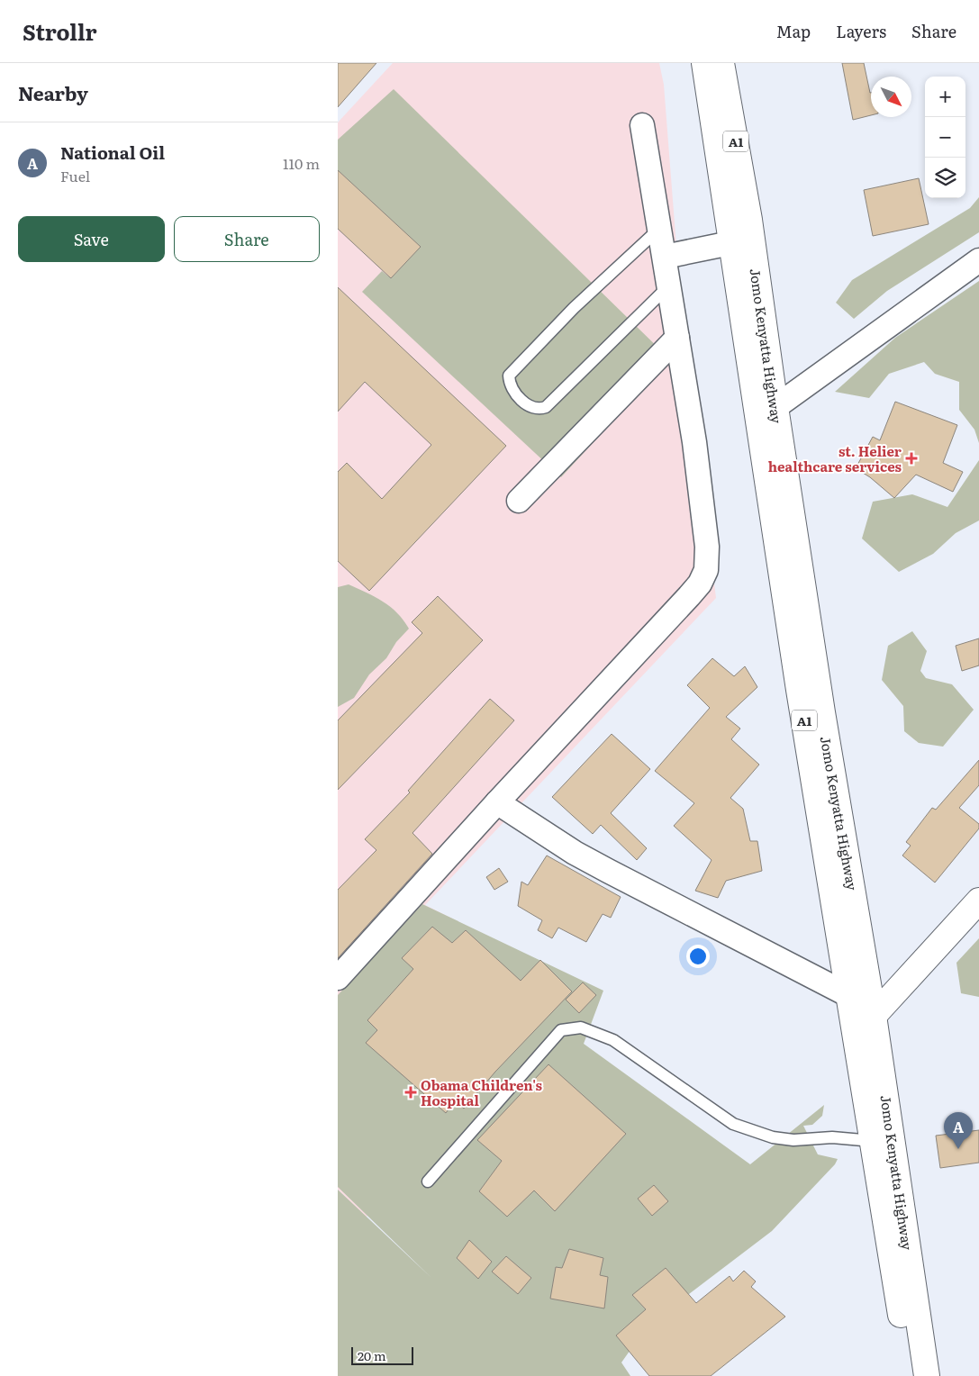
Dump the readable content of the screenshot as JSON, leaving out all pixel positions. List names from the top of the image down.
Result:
{
  "streets": {
    "main road": ["A1", "Jomo Kenyatta Highway"]
  },
  "places": {
    "health": ["st. Helier healthcare services", "Obama Children's Hospital"]
  },
  "scale_bar": "20 m",
  "north": "bottom right",
  "page": {
    "header": "Strollr",
    "nav": ["Map", "Layers", "Share"],
    "heading": "Nearby",
    "map_buttons": ["+", "−"],
    "list": [
      {
        "mark": "A",
        "name": "National Oil",
        "note": "Fuel",
        "value": "110 m"
      }
    ],
    "buttons": ["Save", "Share"],
    "pins": "A",
    "scale": "20 m"
  }
}
